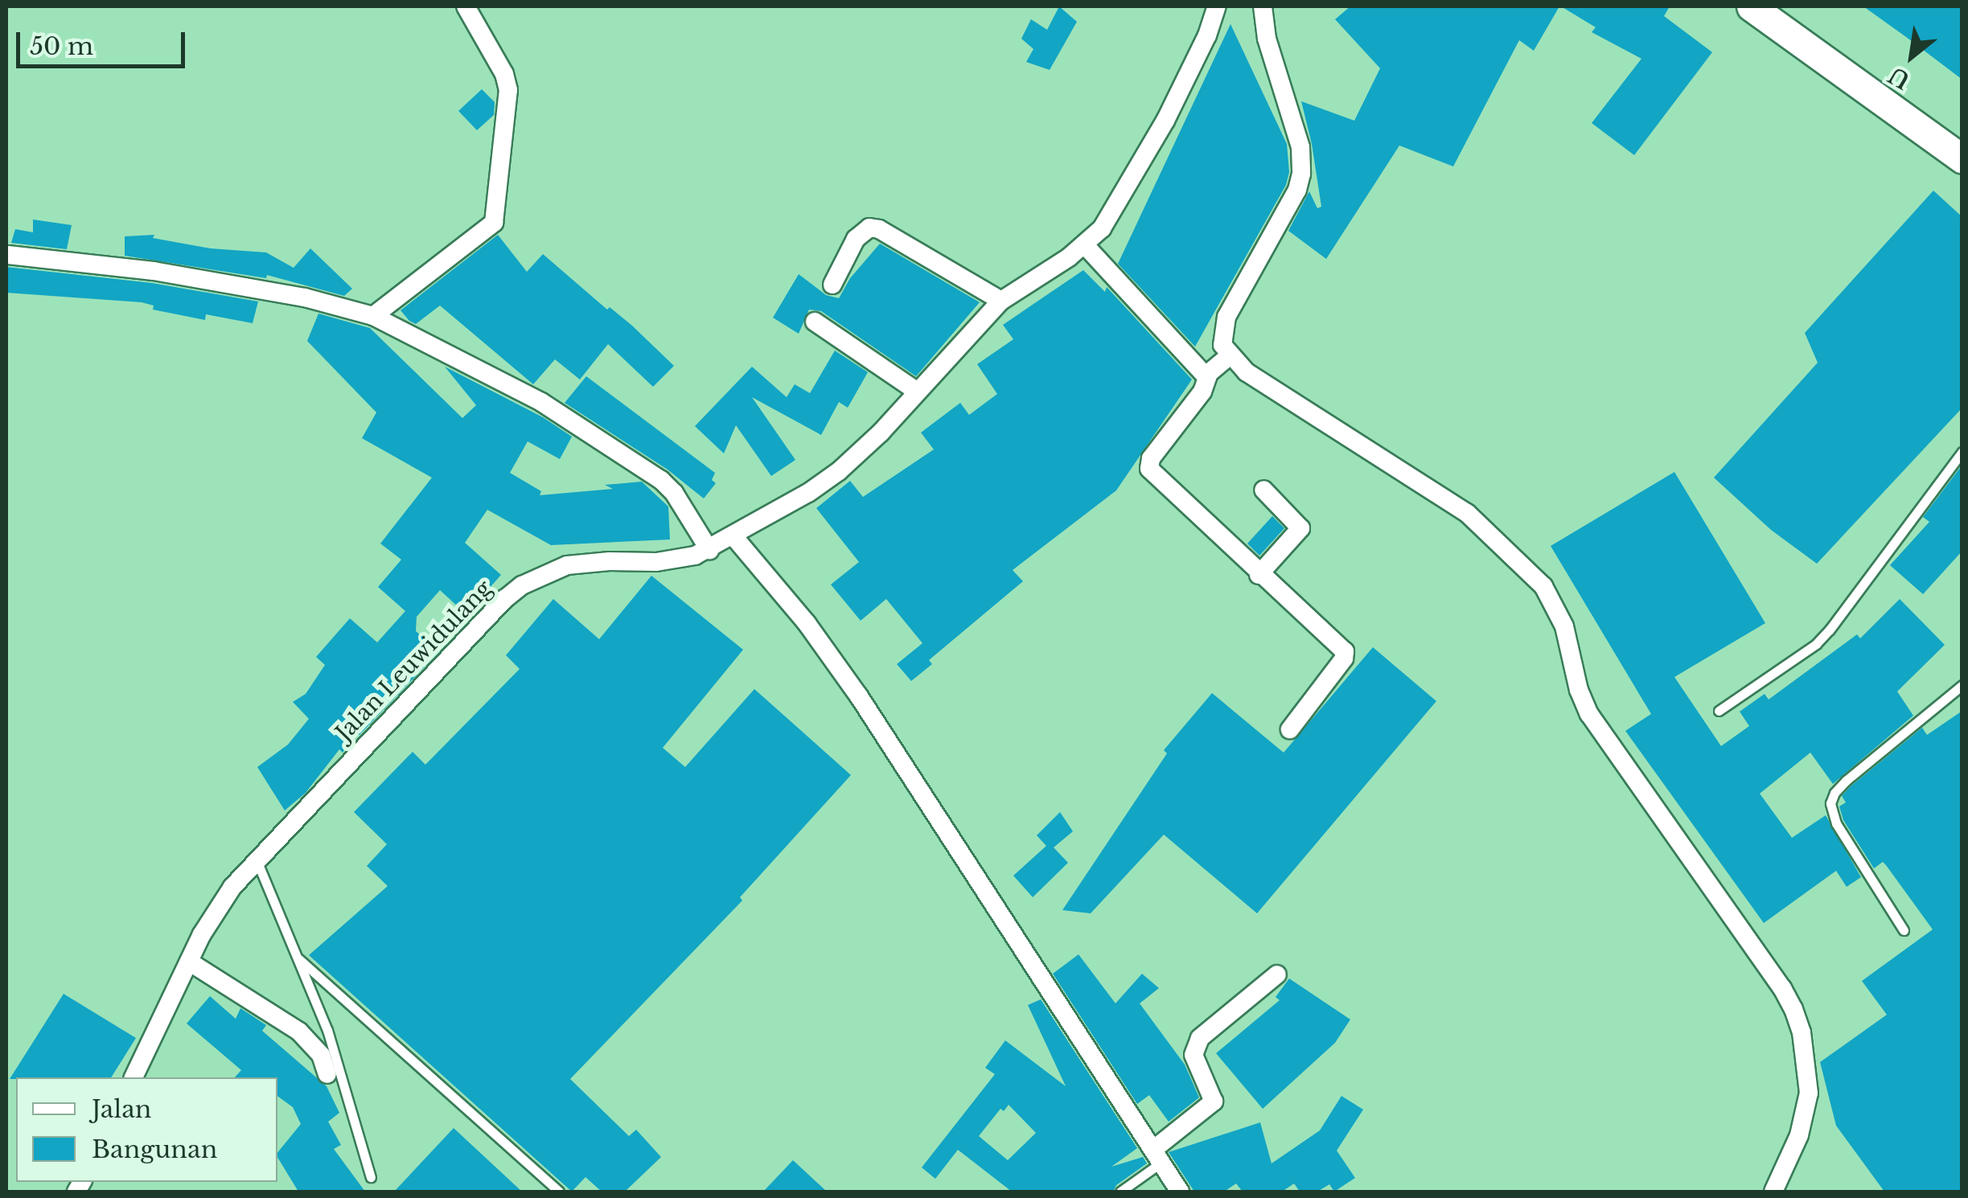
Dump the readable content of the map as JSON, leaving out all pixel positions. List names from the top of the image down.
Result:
{
  "streets": {
    "street": ["Jalan Leuwidulang"]
  },
  "legend": ["Jalan", "Bangunan"],
  "scale_bar": "50 m",
  "north": "bottom left"
}
